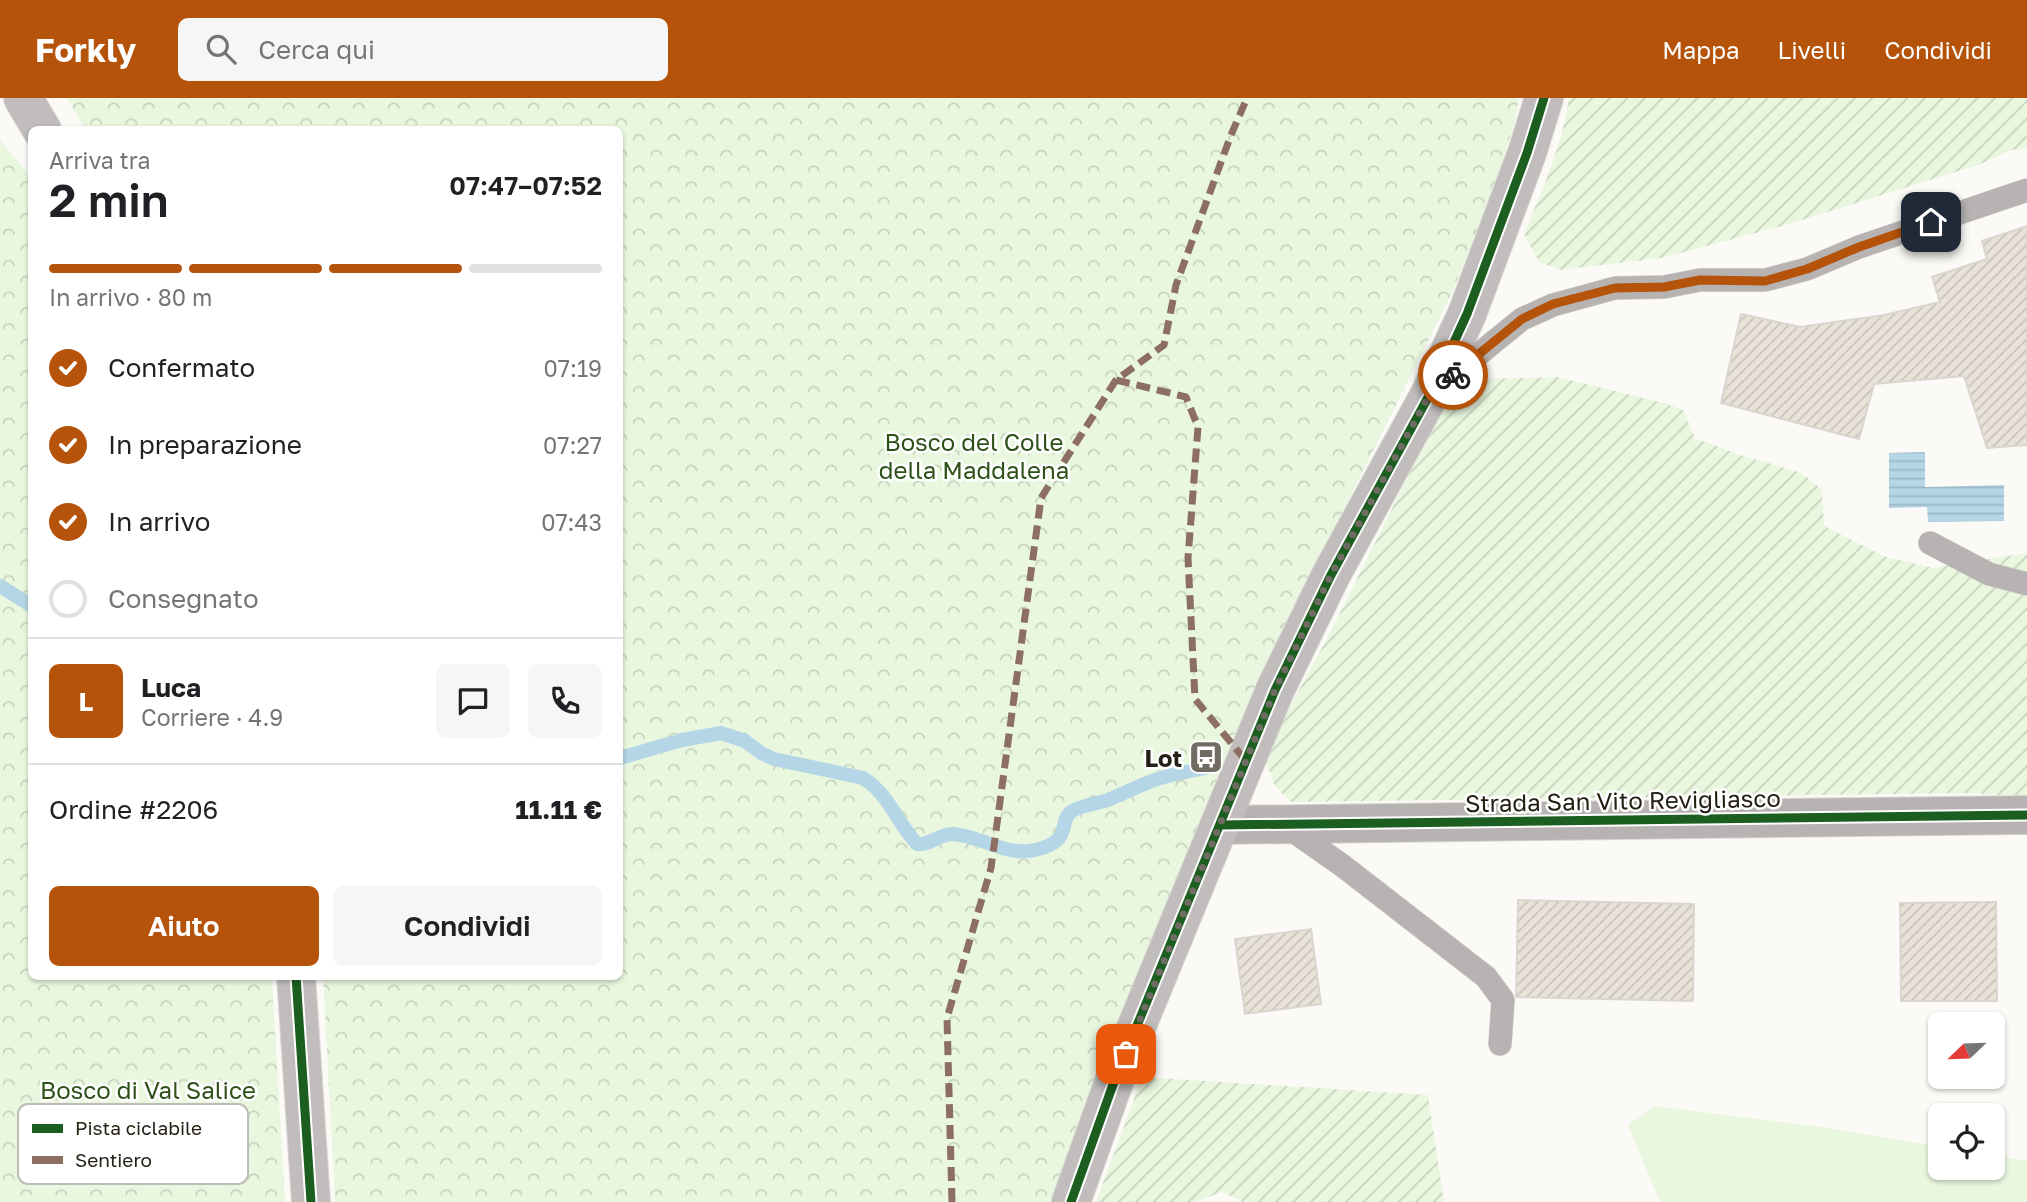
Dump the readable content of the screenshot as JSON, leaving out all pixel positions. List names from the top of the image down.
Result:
{
  "streets": {
    "street": ["Strada San Vito Revigliasco"]
  },
  "parks": ["Bosco del Colle della Maddalena", "Bosco di Val Salice"],
  "places": {
    "bus stop": ["Lot"]
  },
  "legend": ["Pista ciclabile", "Sentiero"],
  "north": "bottom left",
  "page": {
    "header": "Forkly",
    "search": "Cerca qui",
    "nav": ["Mappa", "Livelli", "Condividi"],
    "heading": ["2 min", "Arriva tra", "07:47–07:52"],
    "panel": [
      "Luca",
      "Corriere · 4.9",
      "Ordine #2206",
      "11.11 €"
    ],
    "bar": "In arrivo · 80 m",
    "list": [
      ["Confermato", "07:19"],
      ["In preparazione", "07:27"],
      ["In arrivo", "07:43"],
      "Consegnato"
    ],
    "round": "L",
    "buttons": ["Aiuto", "Condividi"]
  }
}
